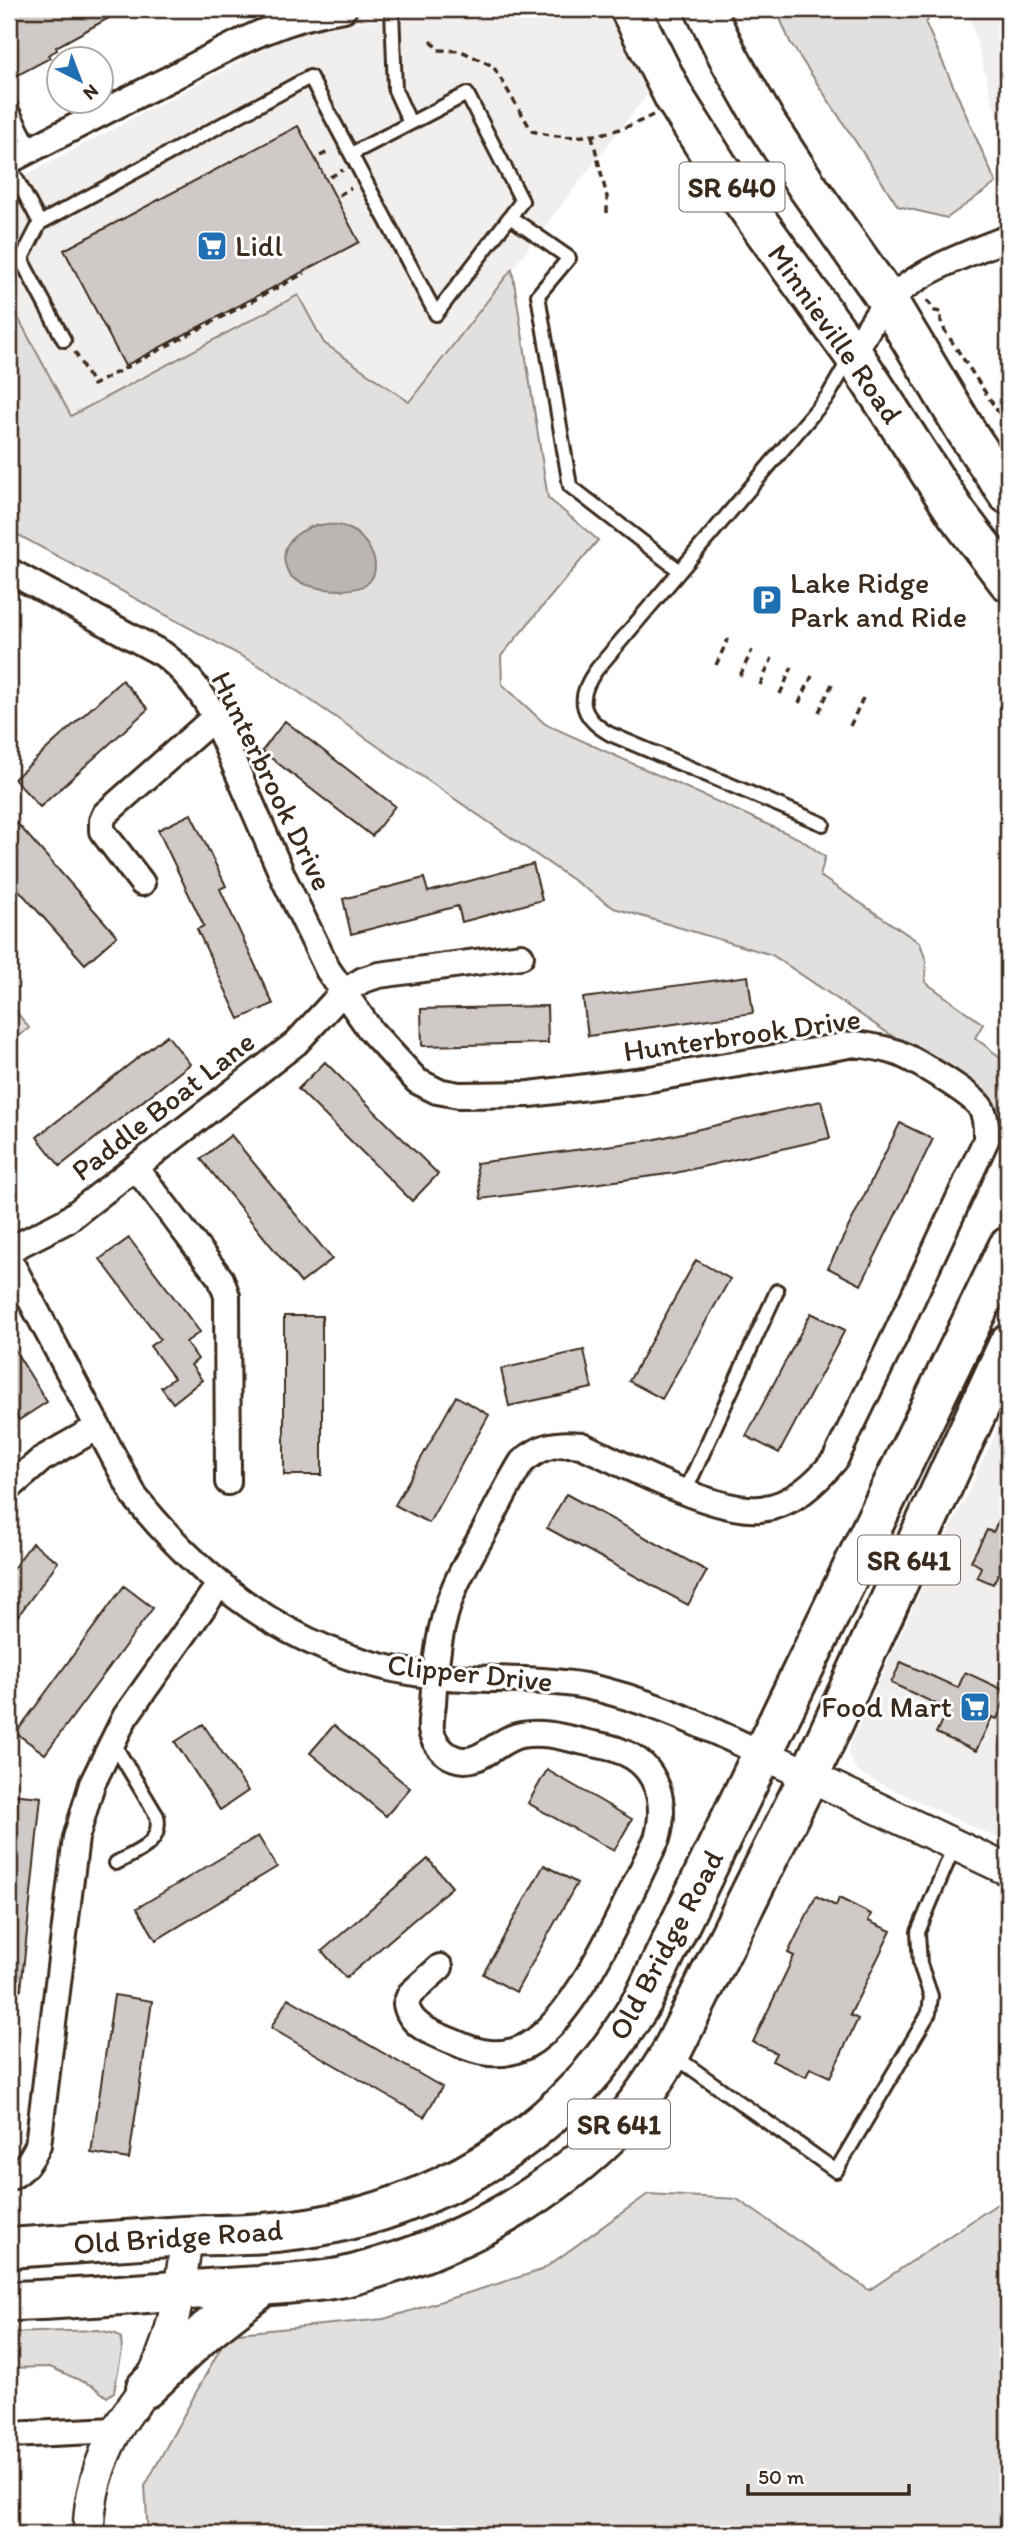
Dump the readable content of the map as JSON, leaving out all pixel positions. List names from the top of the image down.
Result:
{
  "streets": {
    "main road": [
      "SR 640",
      "Minnieville Road",
      "SR 641",
      "Old Bridge Road"
    ],
    "street": ["Hunterbrook Drive", "Paddle Boat Lane", "Clipper Drive"]
  },
  "crossings": [
    ["Hunterbrook Drive", "Paddle Boat Lane"],
    ["Hunterbrook Drive", "Clipper Drive"],
    ["Clipper Drive", "Old Bridge Road"]
  ],
  "places": {
    "supermarket": ["Lidl", "Food Mart"],
    "parking": ["Lake Ridge Park and Ride"]
  },
  "scale_bar": "50 m",
  "north": "bottom right"
}
